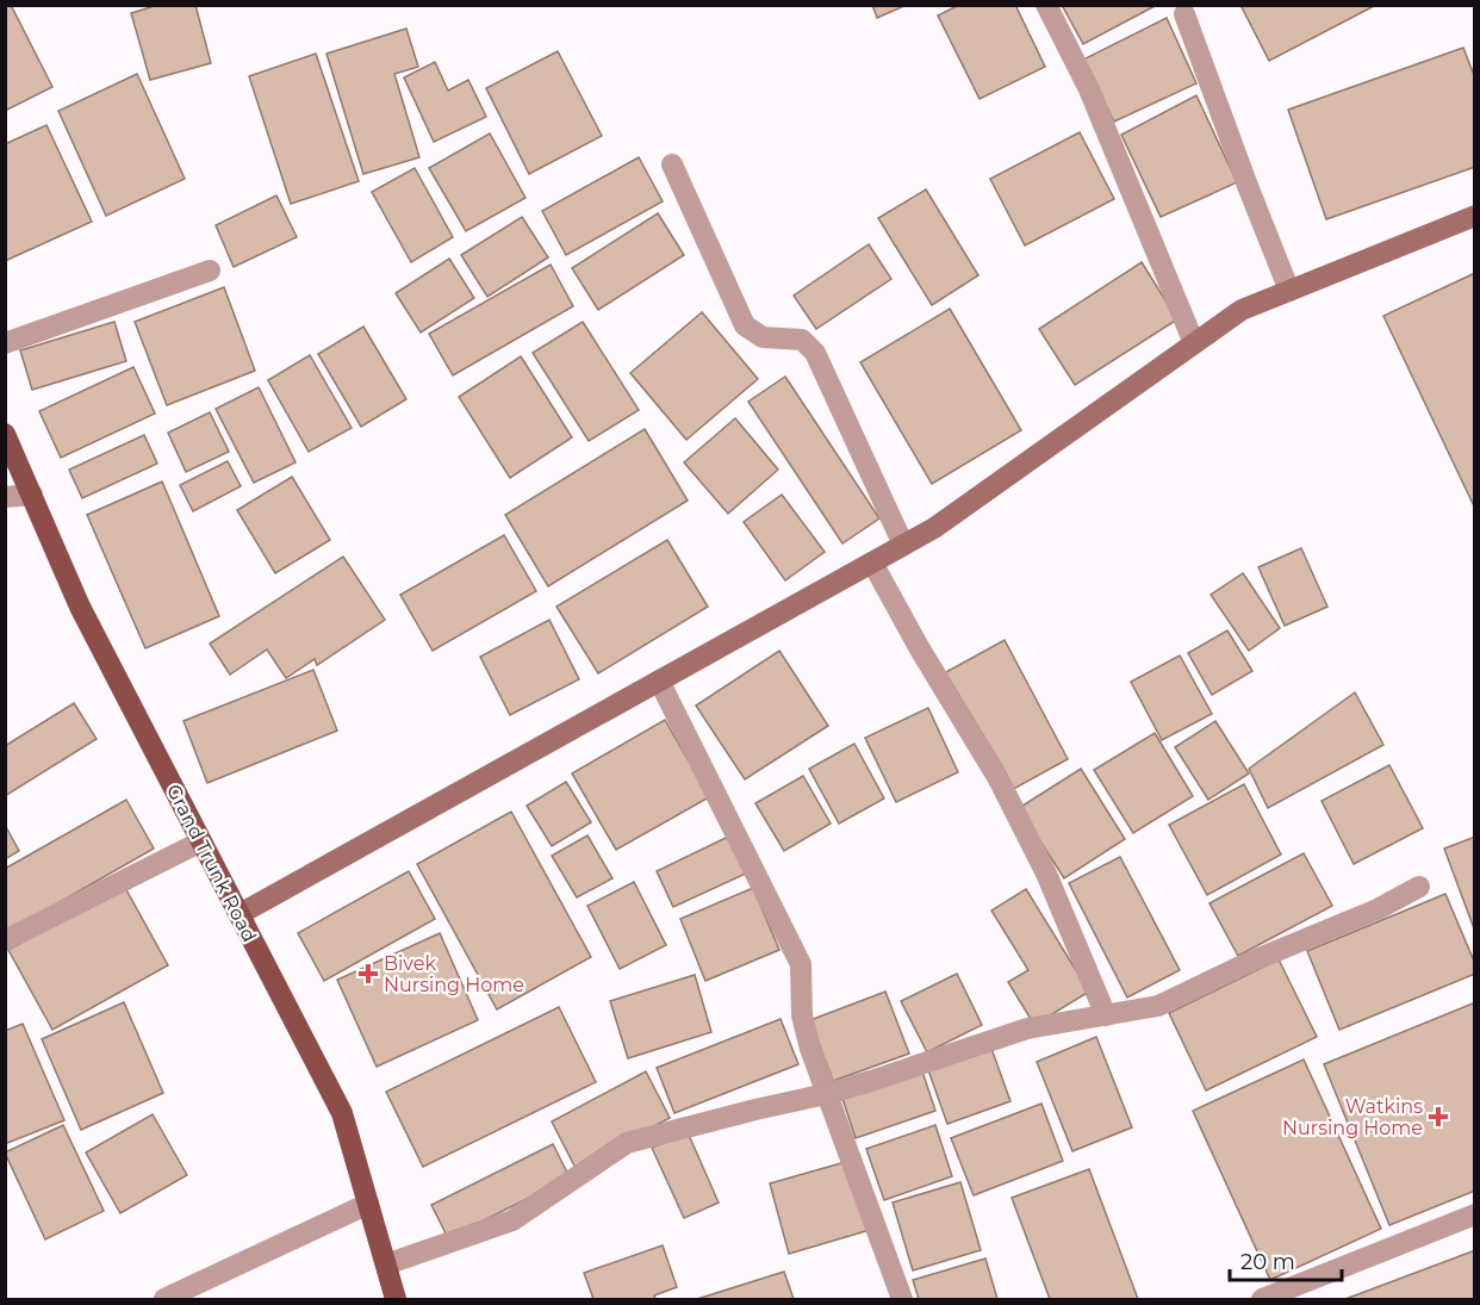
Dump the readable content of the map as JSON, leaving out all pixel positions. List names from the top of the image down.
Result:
{
  "streets": {
    "main road": ["Grand Trunk Road"]
  },
  "places": {
    "health": ["Bivek Nursing Home", "Watkins Nursing Home"]
  },
  "scale_bar": "20 m"
}
